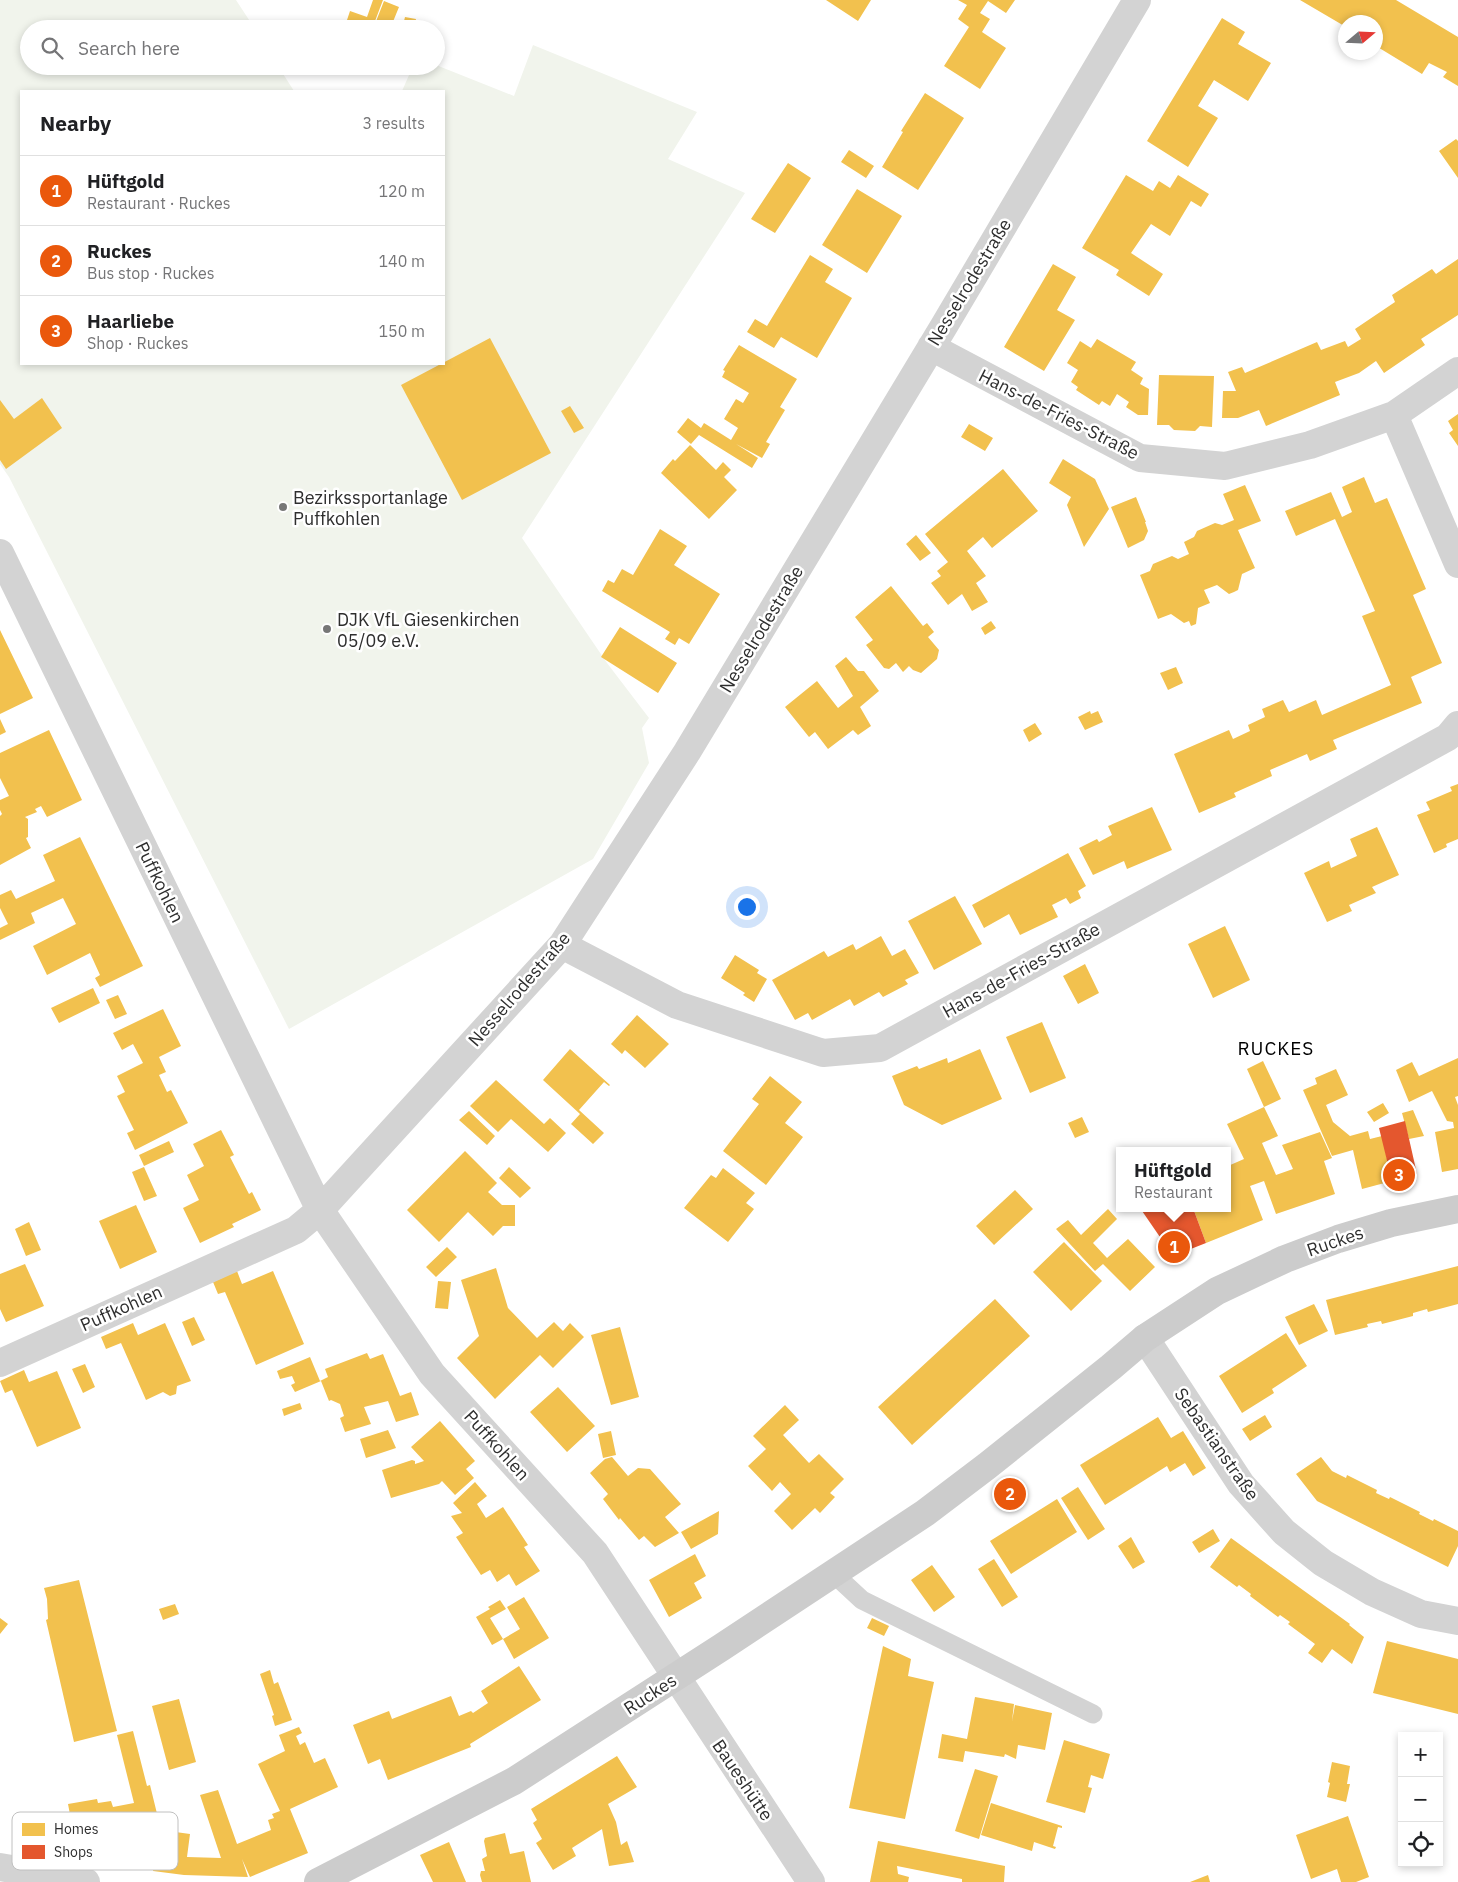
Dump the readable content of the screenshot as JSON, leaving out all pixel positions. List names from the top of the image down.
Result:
{
  "streets": {
    "main road": ["Ruckes"],
    "street": [
      "Nesselrodestraße",
      "Hans-de-Fries-Straße",
      "Puffkohlen",
      "Sebastianstraße",
      "Baueshütte"
    ]
  },
  "crossings": [
    ["Nesselrodestraße", "Hans-de-Fries-Straße"],
    ["Nesselrodestraße", "Puffkohlen"],
    ["Puffkohlen", "Ruckes"],
    ["Puffkohlen", "Baueshütte"],
    ["Ruckes", "Sebastianstraße"],
    ["Ruckes", "Baueshütte"]
  ],
  "districts": ["RUCKES"],
  "places": ["Bezirkssportanlage Puffkohlen", "DJK VfL Giesenkirchen 05/09 e.V."],
  "legend": ["Homes", "Shops"],
  "north": "right",
  "page": {
    "search": "Search here",
    "heading": ["Nearby", "3 results"],
    "list": [
      {
        "mark": "1",
        "name": "Hüftgold",
        "note": "Restaurant · Ruckes",
        "value": "120 m"
      },
      {
        "mark": "2",
        "name": "Ruckes",
        "note": "Bus stop · Ruckes",
        "value": "140 m"
      },
      {
        "mark": "3",
        "name": "Haarliebe",
        "note": "Shop · Ruckes",
        "value": "150 m"
      }
    ],
    "popup": ["Hüftgold", "Restaurant"],
    "pins": ["3", "1", "2"],
    "map_buttons": ["+", "−"]
  }
}
